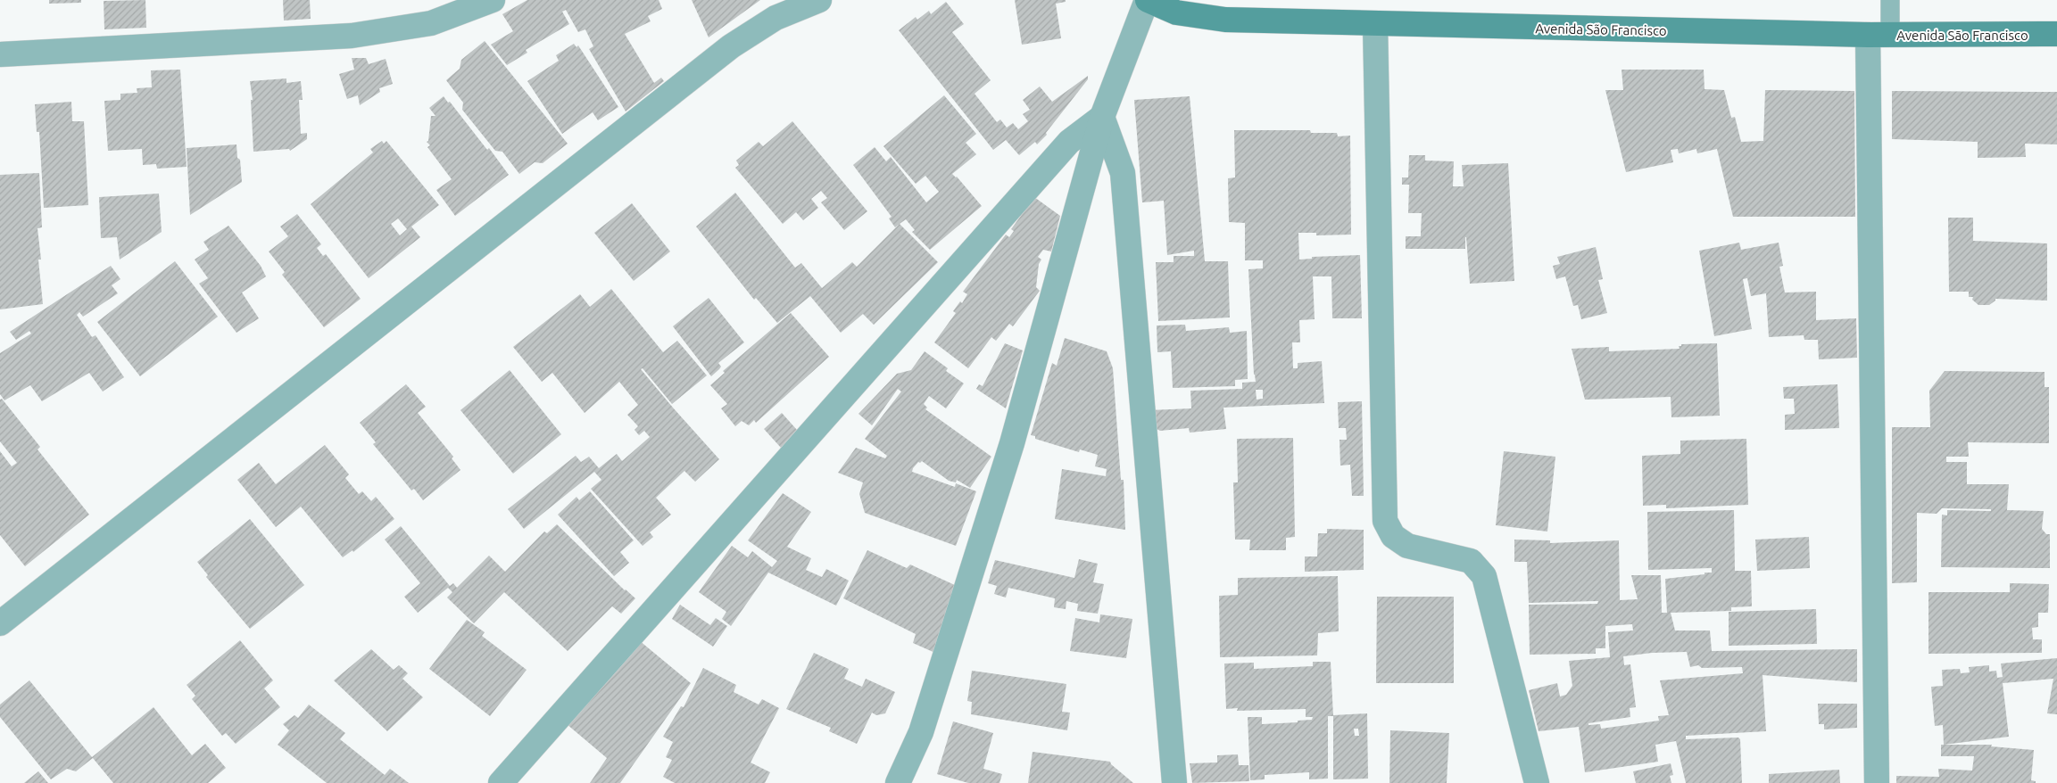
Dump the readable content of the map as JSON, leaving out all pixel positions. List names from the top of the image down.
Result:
{
  "streets": {
    "street": ["Avenida São Francisco"]
  }
}
